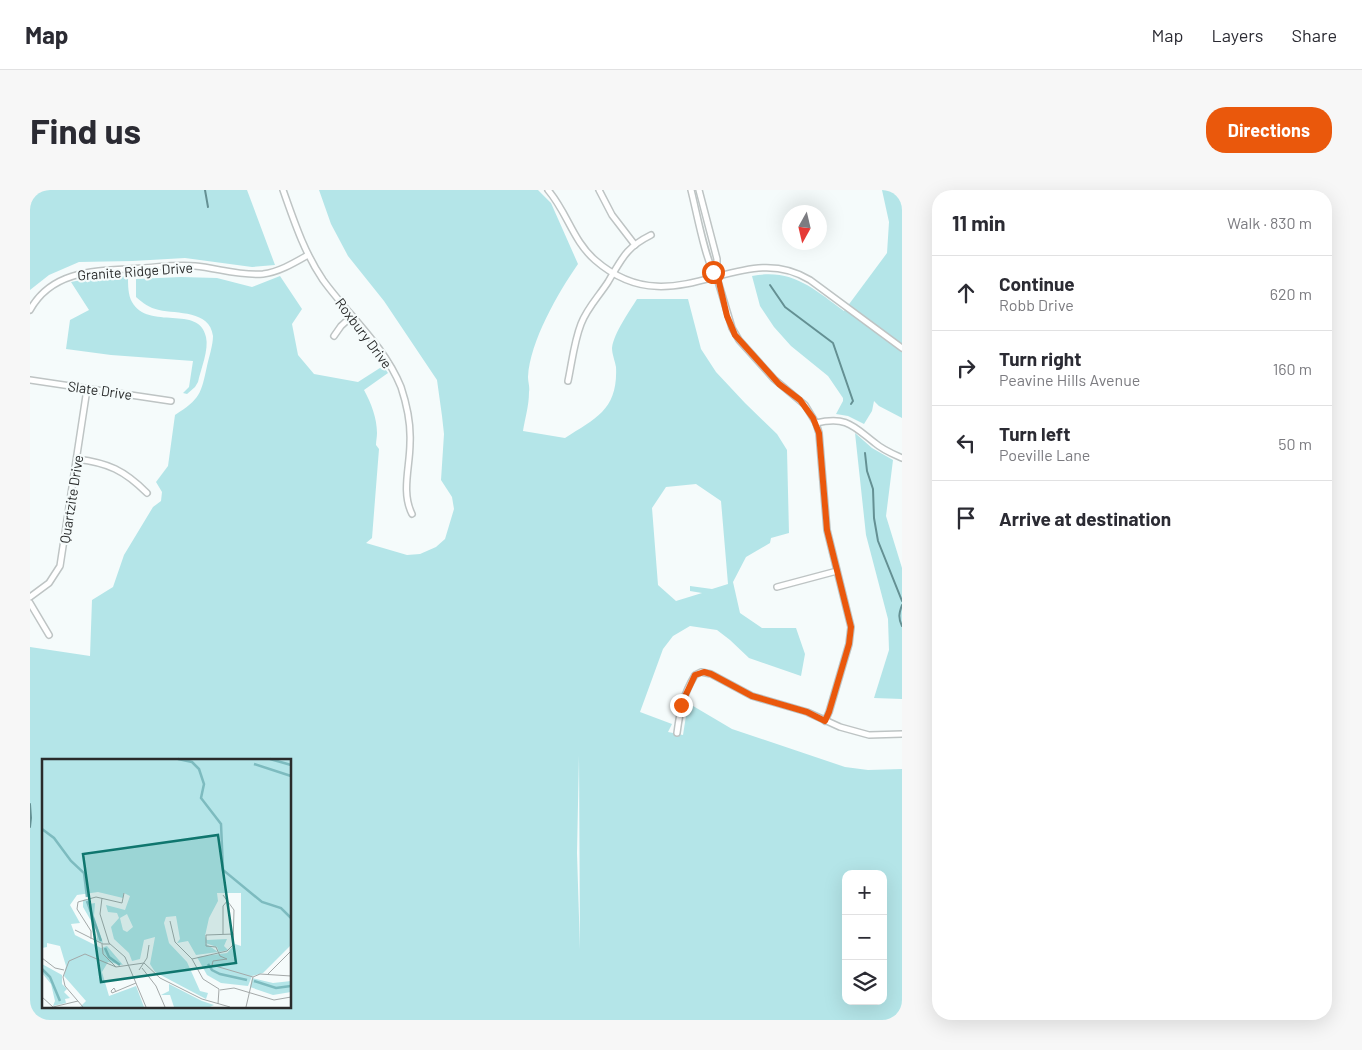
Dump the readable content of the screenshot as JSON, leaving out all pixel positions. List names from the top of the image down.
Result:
{
  "streets": {
    "street": [
      "Granite Ridge Drive",
      "Roxbury Drive",
      "Slate Drive",
      "Quartzite Drive"
    ]
  },
  "crossings": [
    ["Granite Ridge Drive", "Roxbury Drive"],
    ["Slate Drive", "Quartzite Drive"]
  ],
  "north": "bottom",
  "page": {
    "header": "Map",
    "nav": ["Map", "Layers", "Share"],
    "buttons": "Directions",
    "title": "Find us",
    "heading": ["11 min", "Walk · 830 m"],
    "list": [
      ["Continue", "Robb Drive", "620 m"],
      ["Turn right", "Peavine Hills Avenue", "160 m"],
      ["Turn left", "Poeville Lane", "50 m"],
      "Arrive at destination"
    ],
    "map_buttons": ["+", "−"]
  }
}
